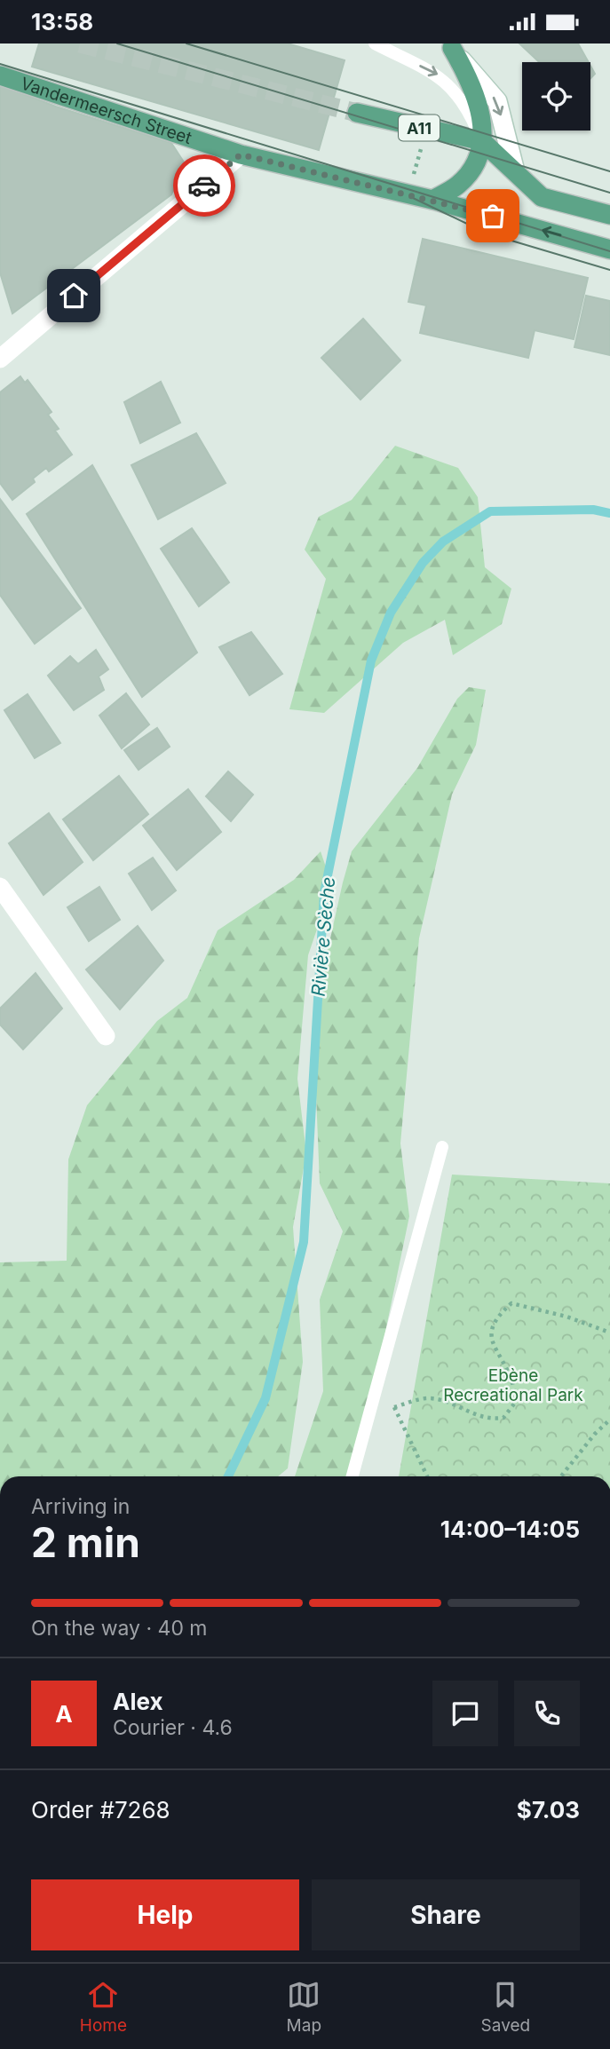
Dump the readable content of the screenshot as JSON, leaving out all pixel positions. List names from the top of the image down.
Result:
{
  "streets": {
    "main road": ["Vandermeersch Street", "A11"]
  },
  "water": ["Rivière Sèche"],
  "parks": ["Ebène Recreational Park"],
  "page": {
    "status": "13:58",
    "heading": ["2 min", "Arriving in", "14:00–14:05"],
    "panel": [
      "Alex",
      "Courier · 4.6",
      "Order #7268",
      "$7.03"
    ],
    "bar": "On the way · 40 m",
    "round": "A",
    "buttons": ["Help", "Share"],
    "tabs": ["Home", "Map", "Saved"]
  }
}
